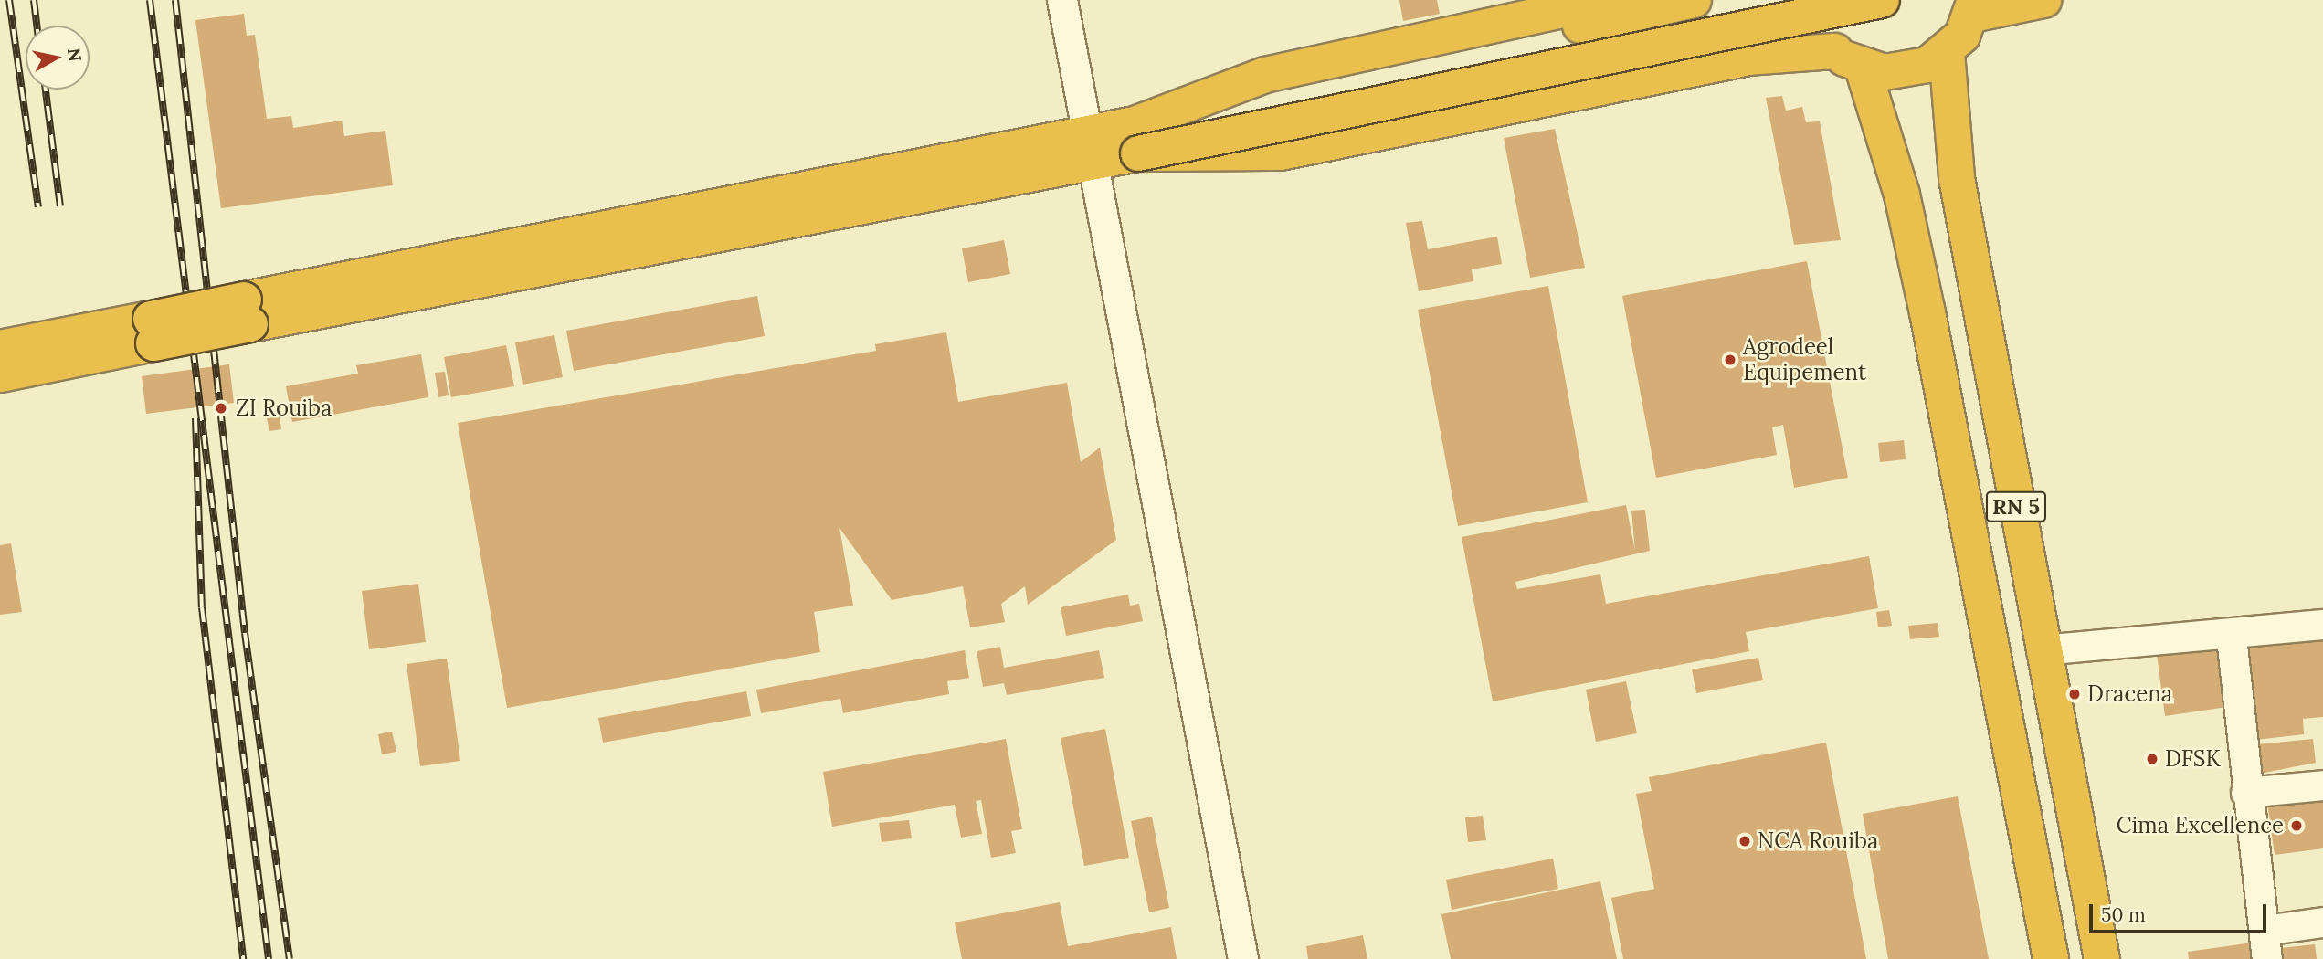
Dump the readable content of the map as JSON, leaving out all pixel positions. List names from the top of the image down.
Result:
{
  "streets": {
    "highway": ["RN 5"]
  },
  "places": [
    "Agrodeel Equipement",
    "ZI Rouiba",
    "Dracena",
    "DFSK",
    "Cima Excellence",
    "NCA Rouiba"
  ],
  "scale_bar": "50 m",
  "north": "right"
}
